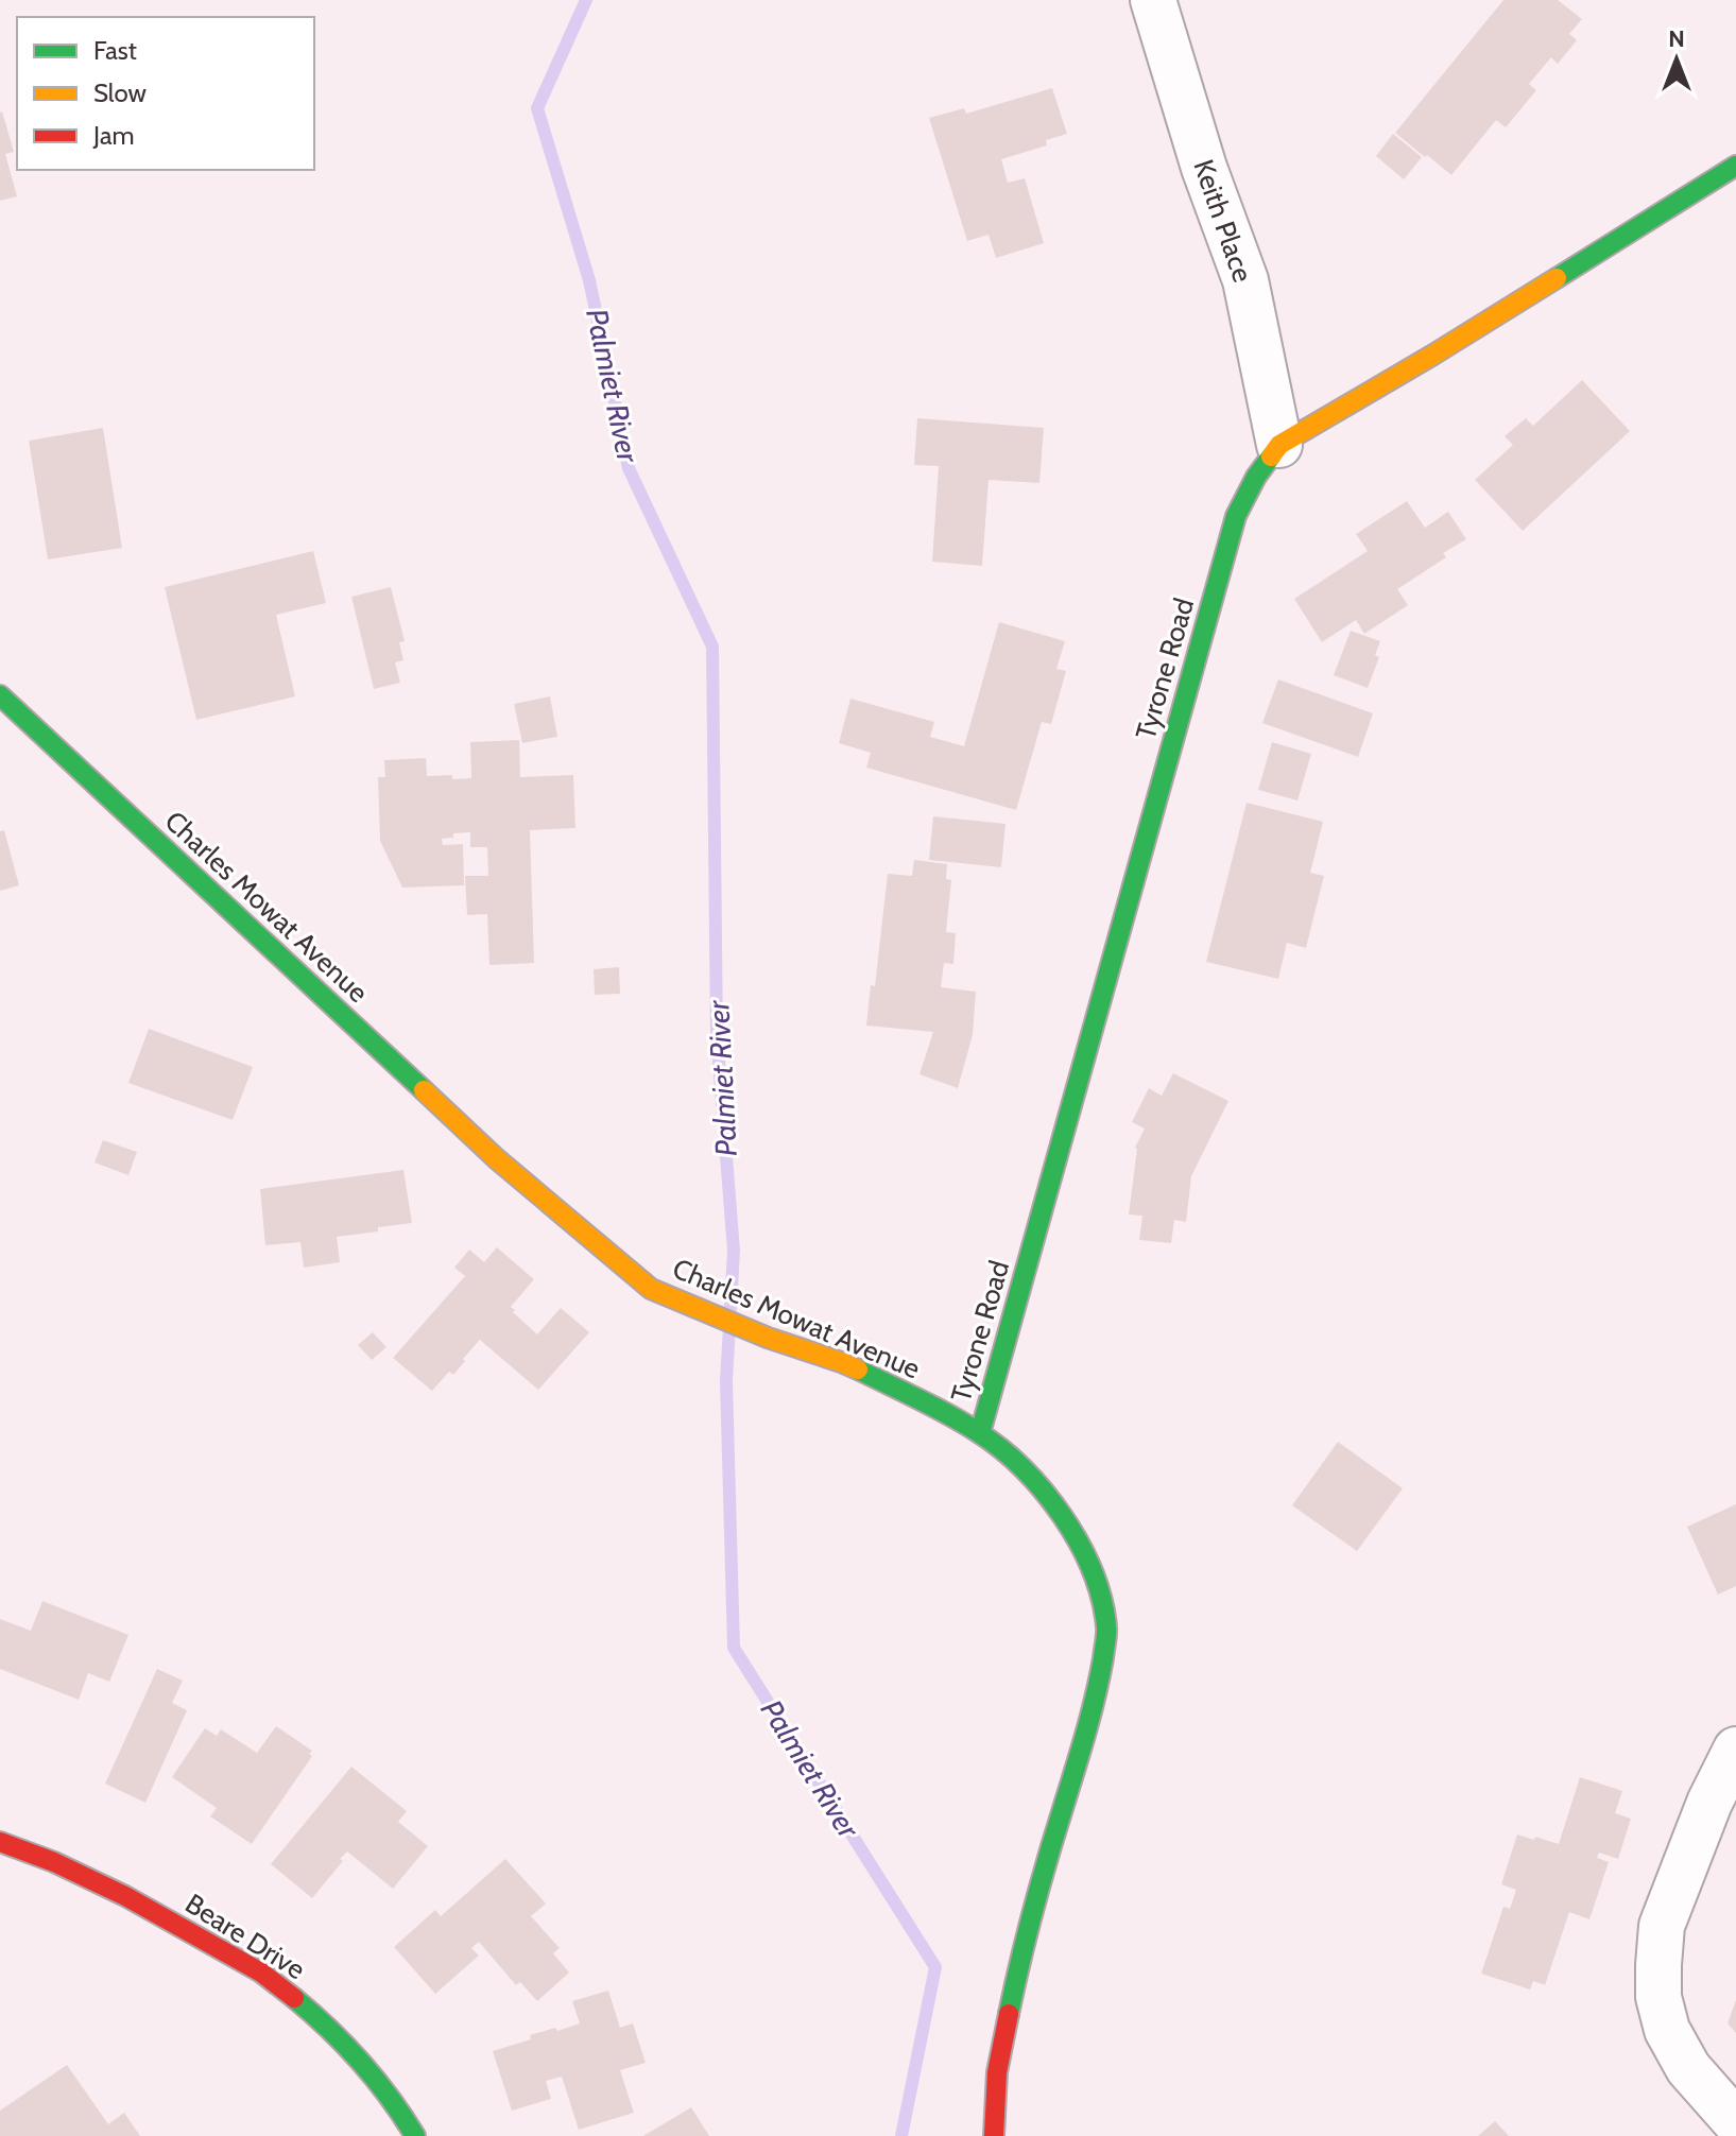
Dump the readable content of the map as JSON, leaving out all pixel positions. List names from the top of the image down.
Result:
{
  "streets": {
    "street": [
      "Keith Place",
      "Tyrone Road",
      "Charles Mowat Avenue",
      "Beare Drive"
    ]
  },
  "crossings": [
    ["Keith Place", "Tyrone Road"],
    ["Tyrone Road", "Charles Mowat Avenue"]
  ],
  "water": ["Palmiet River"],
  "legend": ["Fast", "Slow", "Jam"],
  "north": "top"
}
